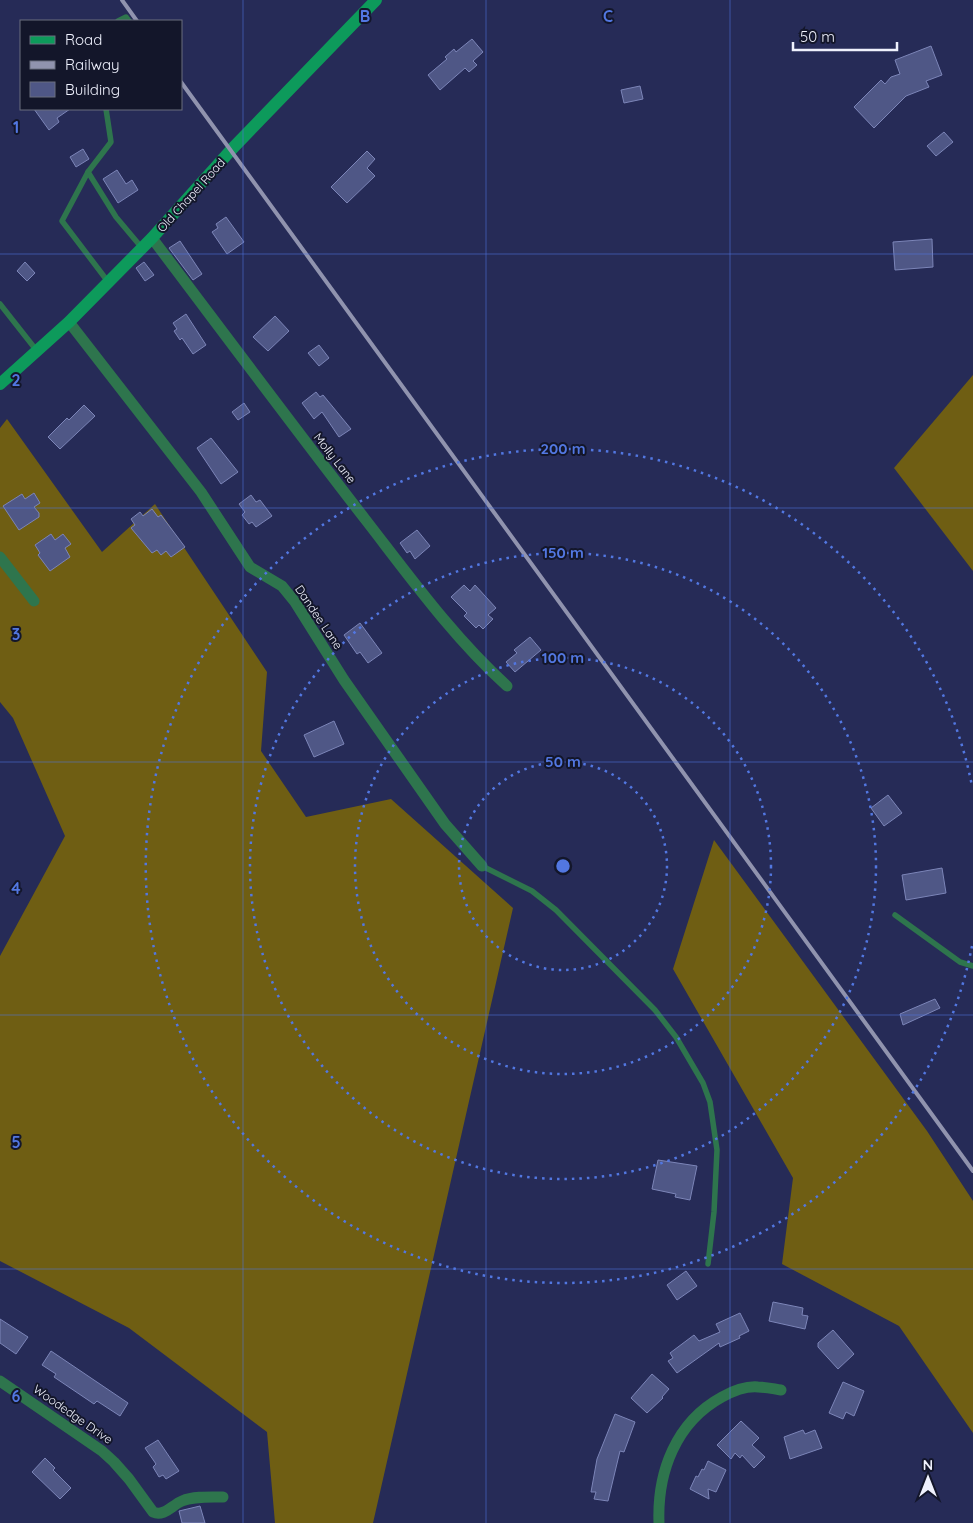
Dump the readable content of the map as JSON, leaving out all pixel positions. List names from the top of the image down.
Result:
{
  "streets": {
    "street": [
      "Old Chapel Road",
      "Molly Lane",
      "Dandee Lane",
      "Woodedge Drive"
    ]
  },
  "crossings": [
    ["Old Chapel Road", "Molly Lane"],
    ["Old Chapel Road", "Dandee Lane"]
  ],
  "legend": ["Road", "Railway", "Building"],
  "scale_bar": "50 m",
  "north": "top",
  "grid": {
    "columns": ["B", "C"],
    "rows": [
      "1",
      "2",
      "3",
      "4",
      "5",
      "6"
    ]
  },
  "rings": [
    "200 m",
    "150 m",
    "100 m",
    "50 m"
  ]
}
